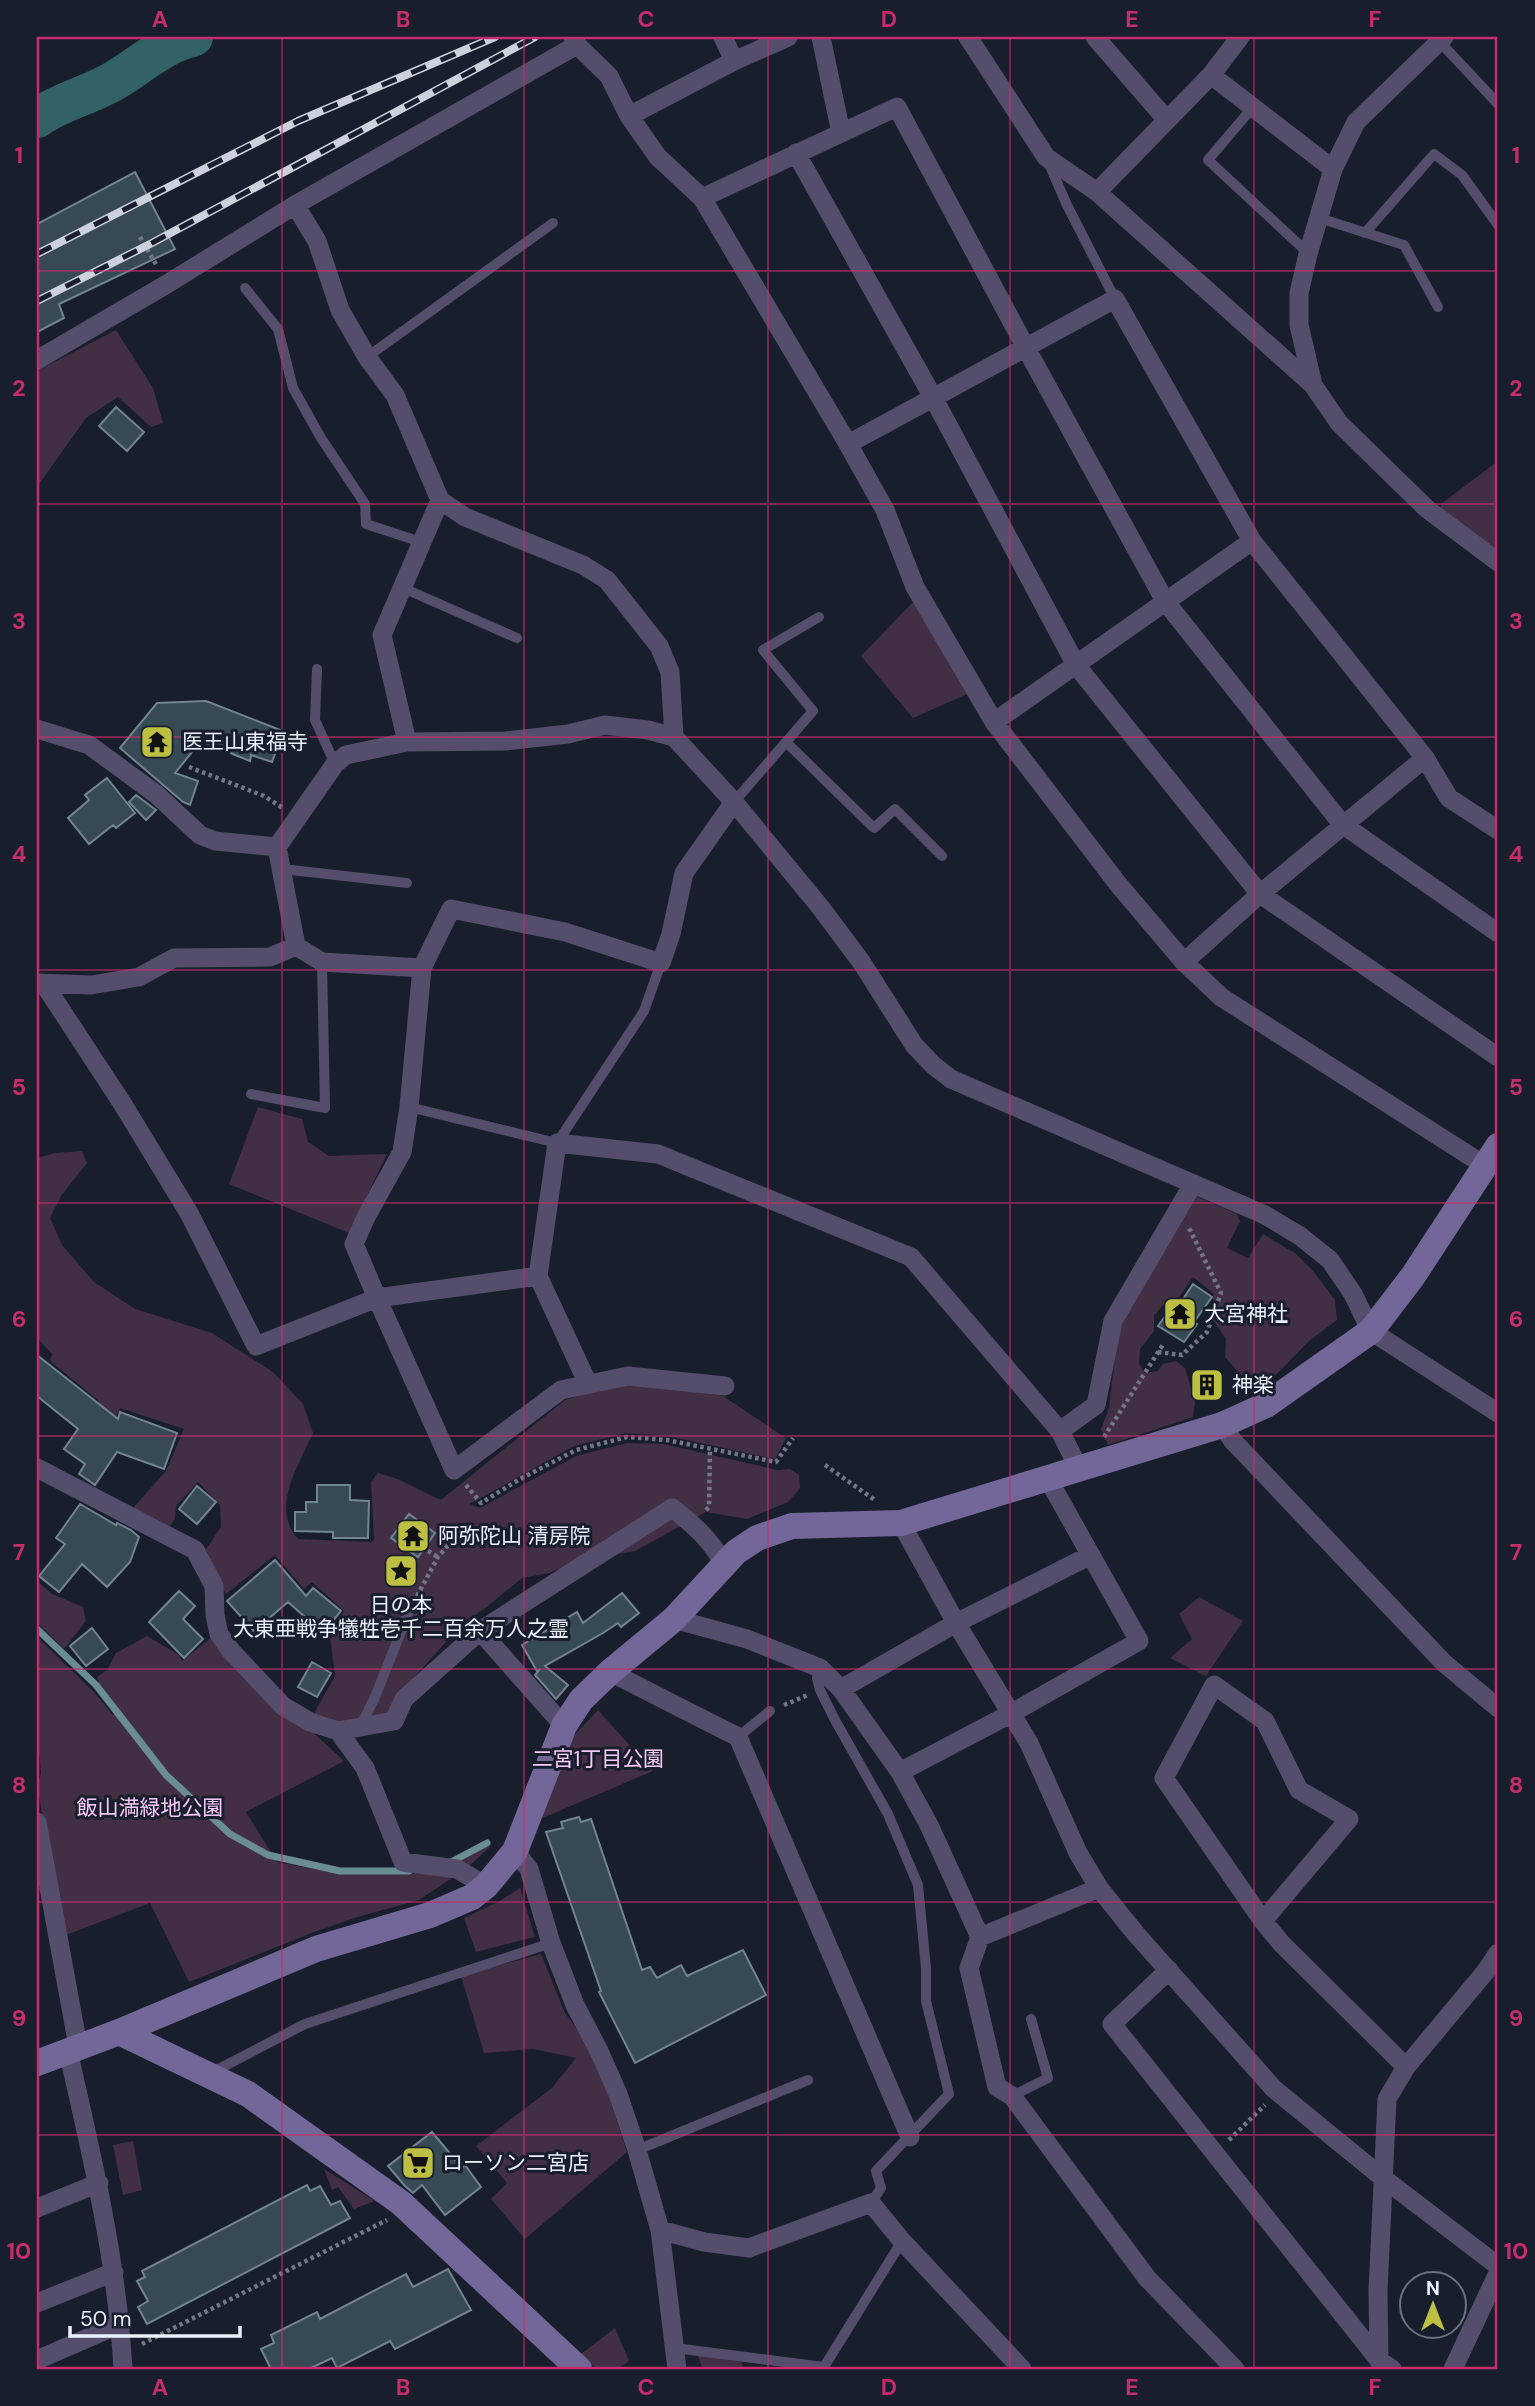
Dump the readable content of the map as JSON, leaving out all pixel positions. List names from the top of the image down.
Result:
{
  "parks": ["二宮1丁目公園", "飯山満緑地公園"],
  "places": {
    "temple": ["医王山東福寺", "大宮神社", "阿弥陀山 清房院"],
    "building": ["神楽"],
    "place": ["日の本 大東亜戦争犠牲壱千二百余万人之霊"],
    "supermarket": ["ローソン二宮店"]
  },
  "scale_bar": "50 m",
  "north": "top",
  "grid": {
    "columns": [
      "A",
      "B",
      "C",
      "D",
      "E",
      "F"
    ],
    "rows": [
      "1",
      "2",
      "3",
      "4",
      "5",
      "6",
      "7",
      "8",
      "9",
      "10"
    ]
  }
}
